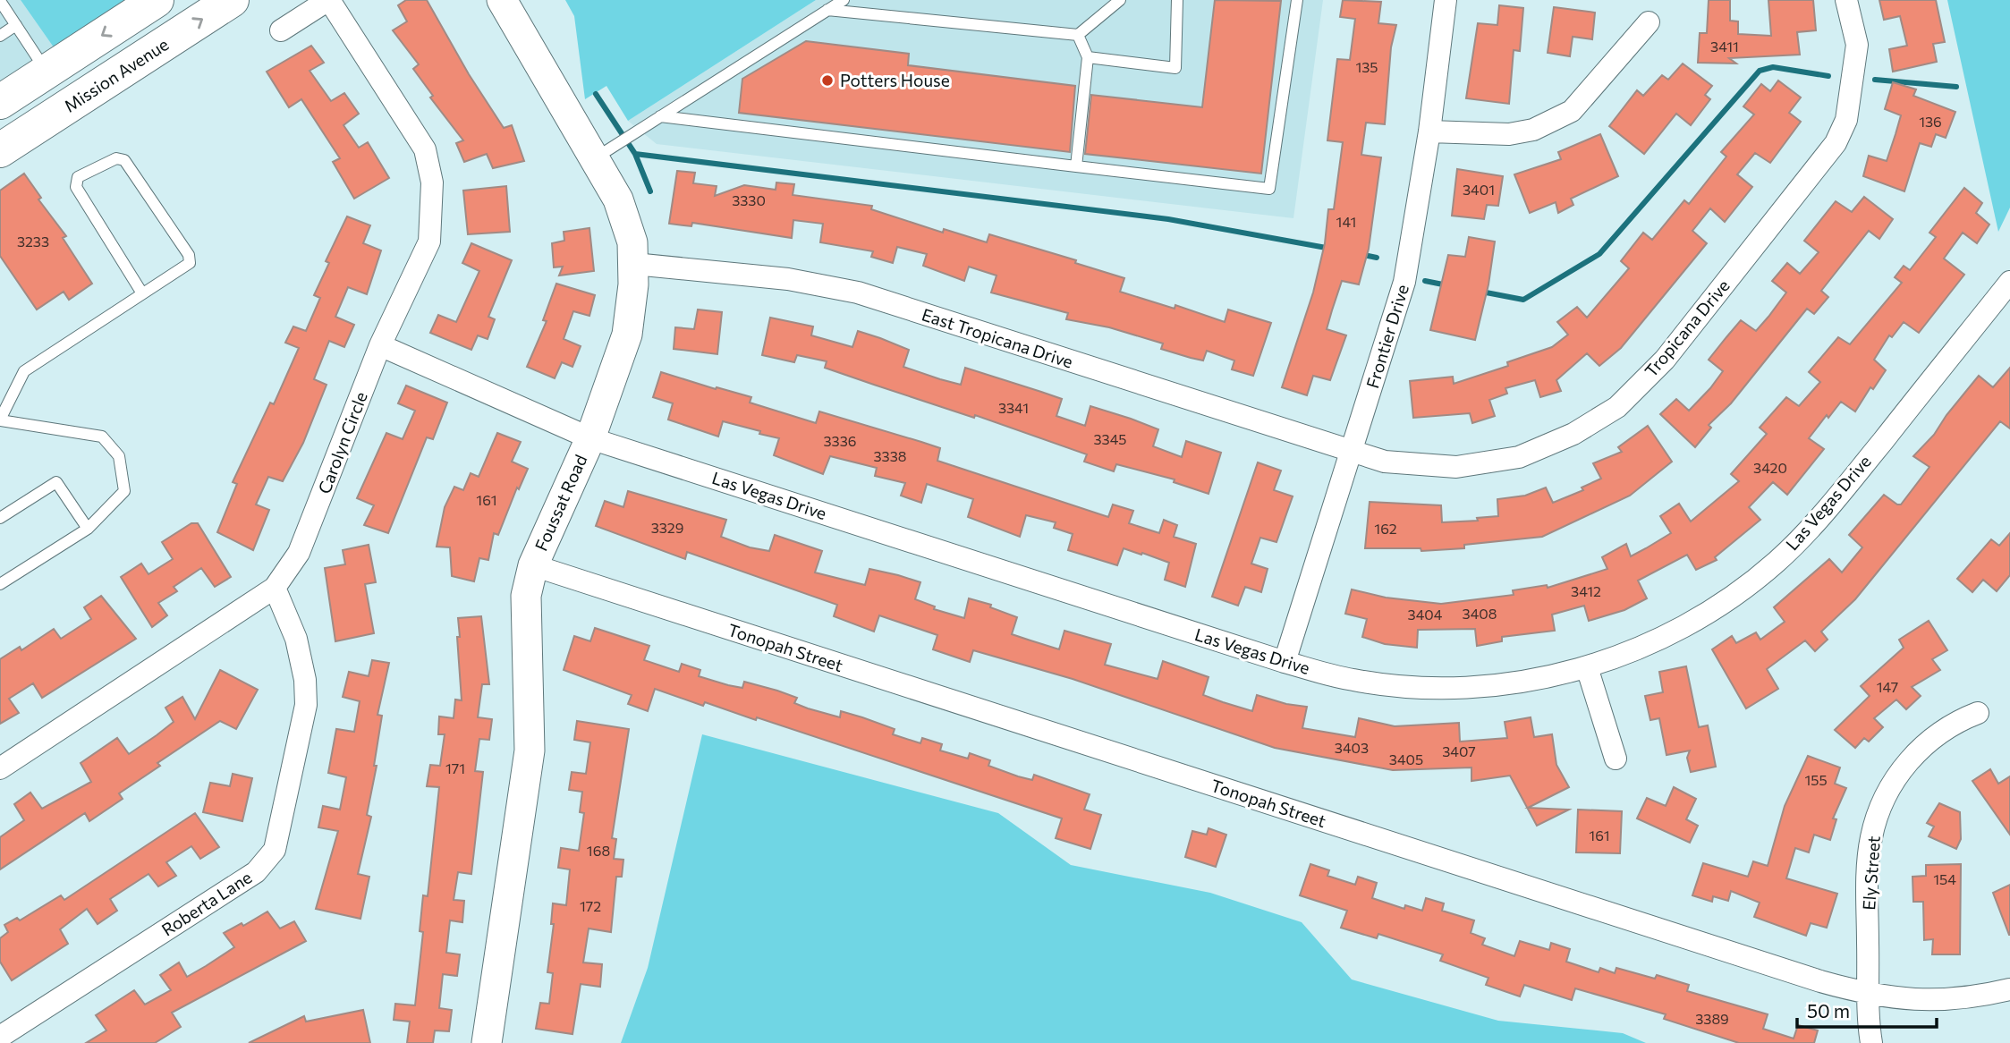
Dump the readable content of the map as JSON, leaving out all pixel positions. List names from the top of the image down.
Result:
{
  "streets": {
    "main road": ["Mission Avenue", "Foussat Road"],
    "street": [
      "Tropicana Drive",
      "Frontier Drive",
      "East Tropicana Drive",
      "Carolyn Circle",
      "Las Vegas Drive",
      "Tonopah Street",
      "Ely Street",
      "Roberta Lane"
    ]
  },
  "crossings": [
    ["Tropicana Drive", "Frontier Drive"],
    ["Tropicana Drive", "East Tropicana Drive"],
    ["Frontier Drive", "East Tropicana Drive"],
    ["Frontier Drive", "Las Vegas Drive"],
    ["East Tropicana Drive", "Foussat Road"],
    ["Carolyn Circle", "Las Vegas Drive"],
    ["Carolyn Circle", "Roberta Lane"],
    ["Las Vegas Drive", "Foussat Road"],
    ["Foussat Road", "Tonopah Street"],
    ["Tonopah Street", "Ely Street"]
  ],
  "places": ["Potters House"],
  "house_numbers": [
    "3411",
    "135",
    "136",
    "3401",
    "3330",
    "141",
    "3233",
    "3341",
    "3345",
    "3336",
    "3338",
    "3420",
    "161",
    "3329",
    "162",
    "3412",
    "3408",
    "3404",
    "147",
    "3403",
    "3407",
    "3405",
    "171",
    "155",
    "161",
    "168",
    "154",
    "172",
    "3389"
  ],
  "scale_bar": "50 m"
}
